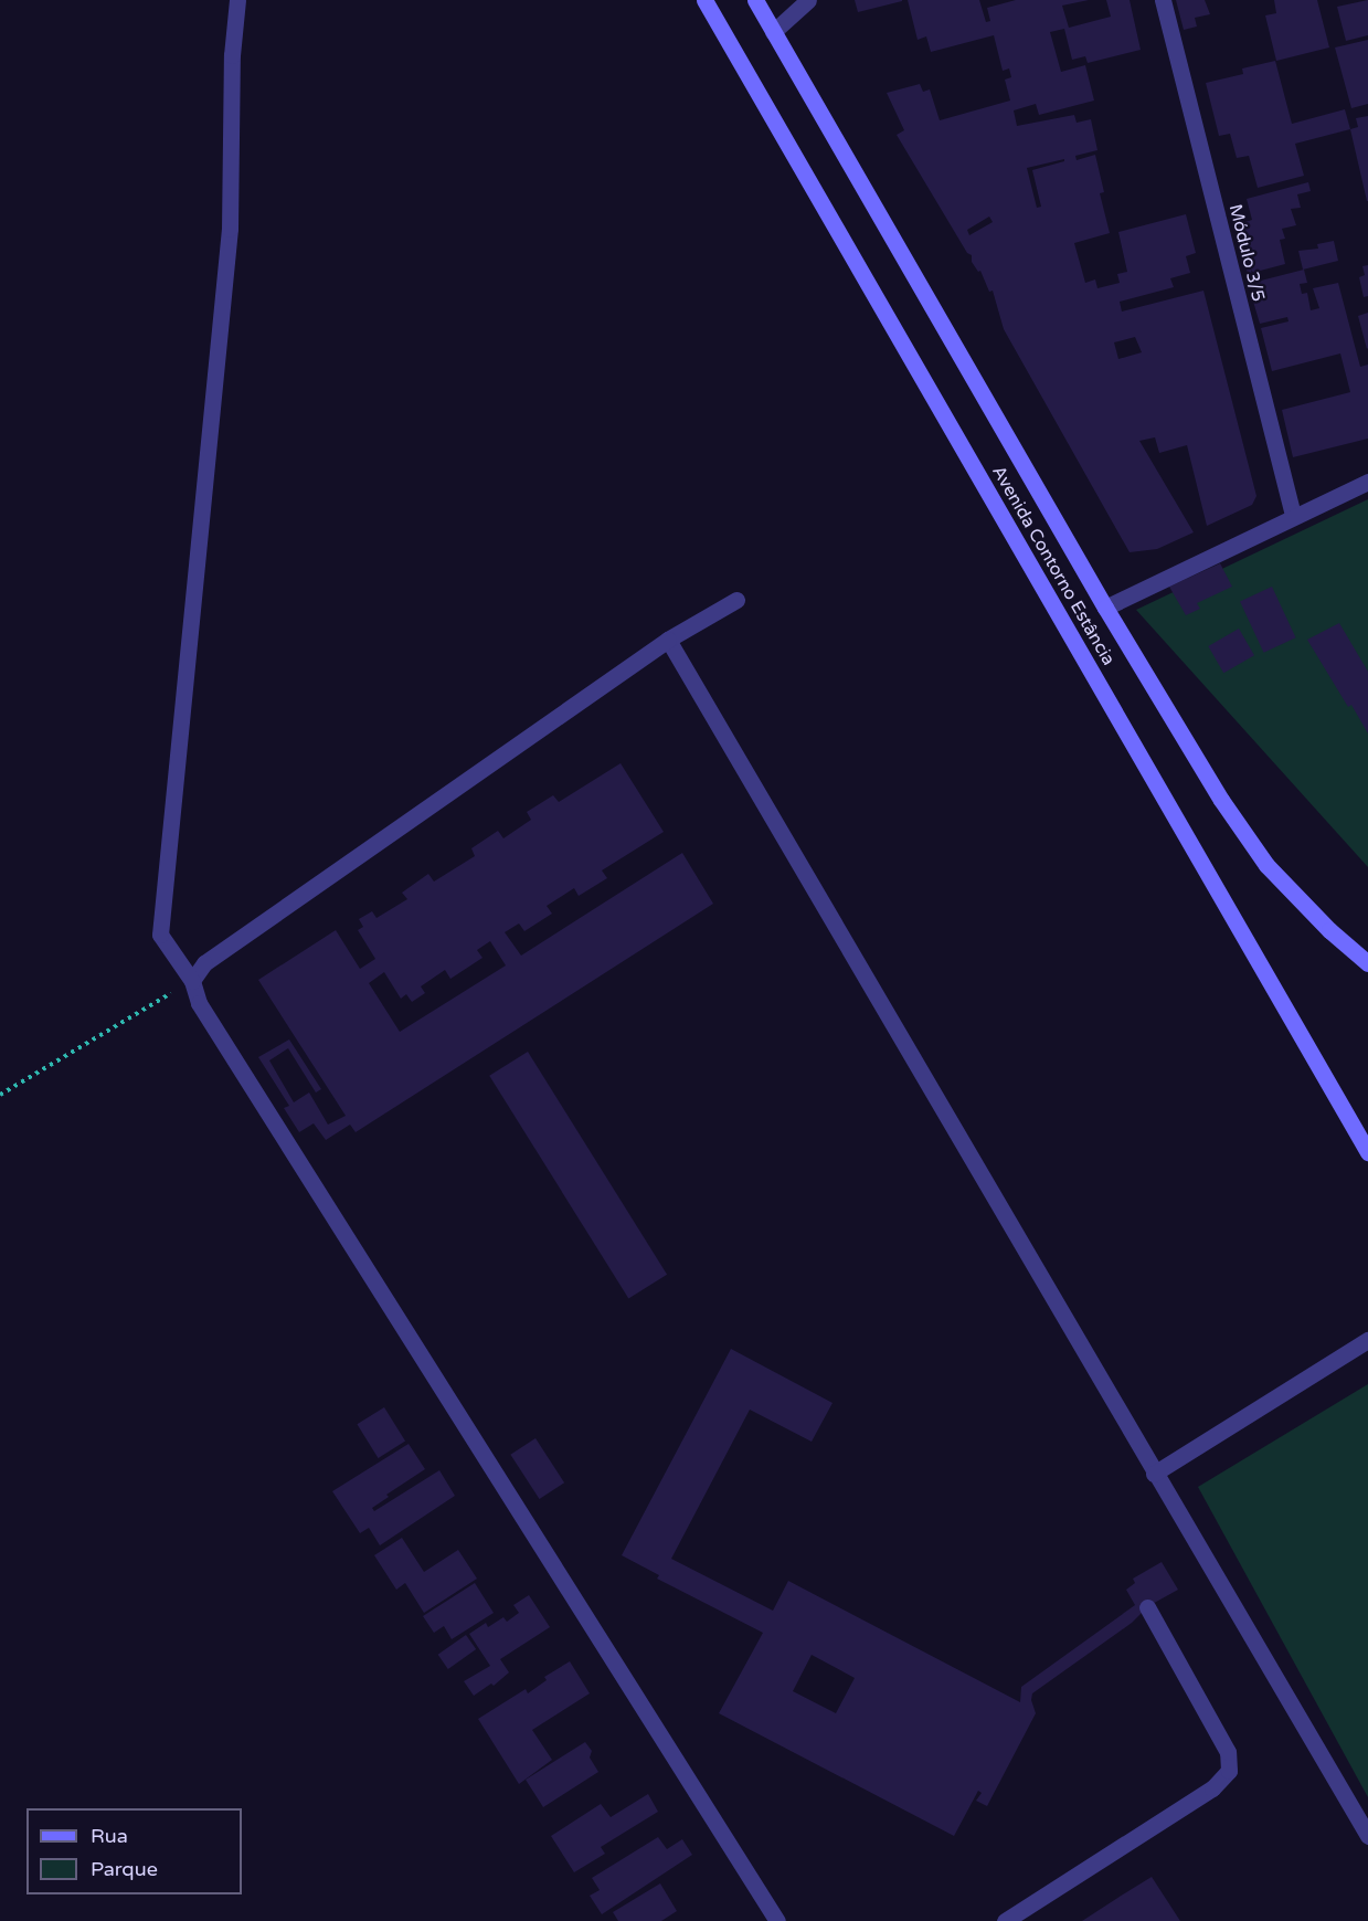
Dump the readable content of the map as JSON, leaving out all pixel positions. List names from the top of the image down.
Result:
{
  "streets": {
    "street": ["Módulo 3/5", "Avenida Contorno Estância"]
  },
  "legend": ["Rua", "Parque"]
}
